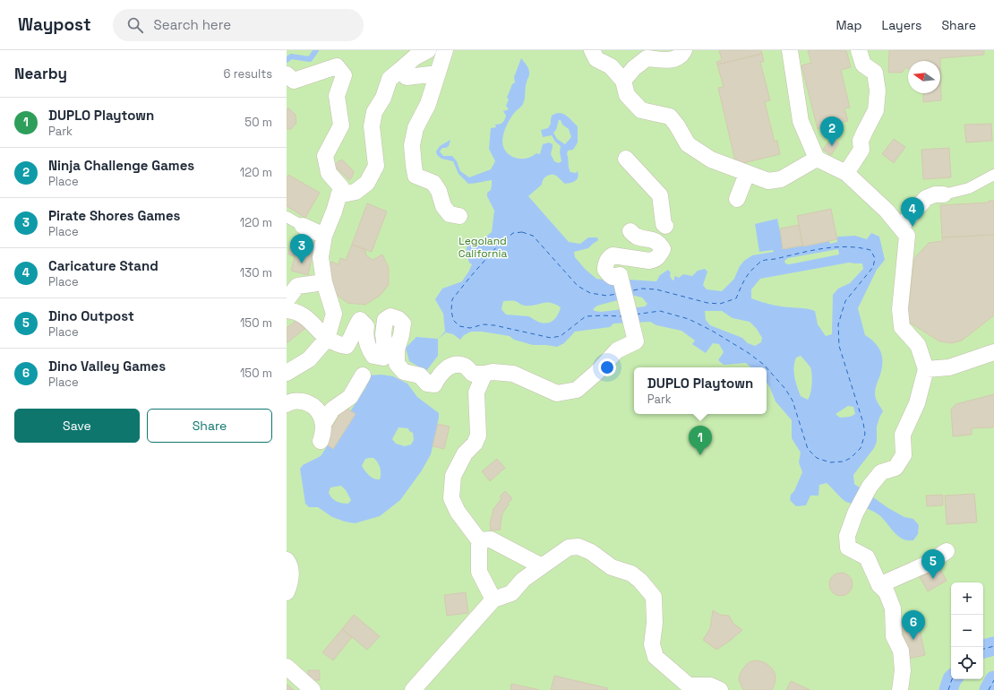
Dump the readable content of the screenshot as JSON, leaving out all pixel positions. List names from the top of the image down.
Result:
{
  "parks": ["Legoland California"],
  "north": "left",
  "page": {
    "header": "Waypost",
    "search": "Search here",
    "nav": ["Map", "Layers", "Share"],
    "heading": ["Nearby", "6 results"],
    "list": [
      {
        "mark": "1",
        "name": "DUPLO Playtown",
        "note": "Park",
        "value": "50 m"
      },
      {
        "mark": "2",
        "name": "Ninja Challenge Games",
        "note": "Place",
        "value": "120 m"
      },
      {
        "mark": "3",
        "name": "Pirate Shores Games",
        "note": "Place",
        "value": "120 m"
      },
      {
        "mark": "4",
        "name": "Caricature Stand",
        "note": "Place",
        "value": "130 m"
      },
      {
        "mark": "5",
        "name": "Dino Outpost",
        "note": "Place",
        "value": "150 m"
      },
      {
        "mark": "6",
        "name": "Dino Valley Games",
        "note": "Place",
        "value": "150 m"
      }
    ],
    "pins": [
      "2",
      "4",
      "3",
      "1",
      "5",
      "6"
    ],
    "popup": ["DUPLO Playtown", "Park"],
    "buttons": ["Save", "Share"],
    "map_buttons": ["+", "−"]
  }
}
